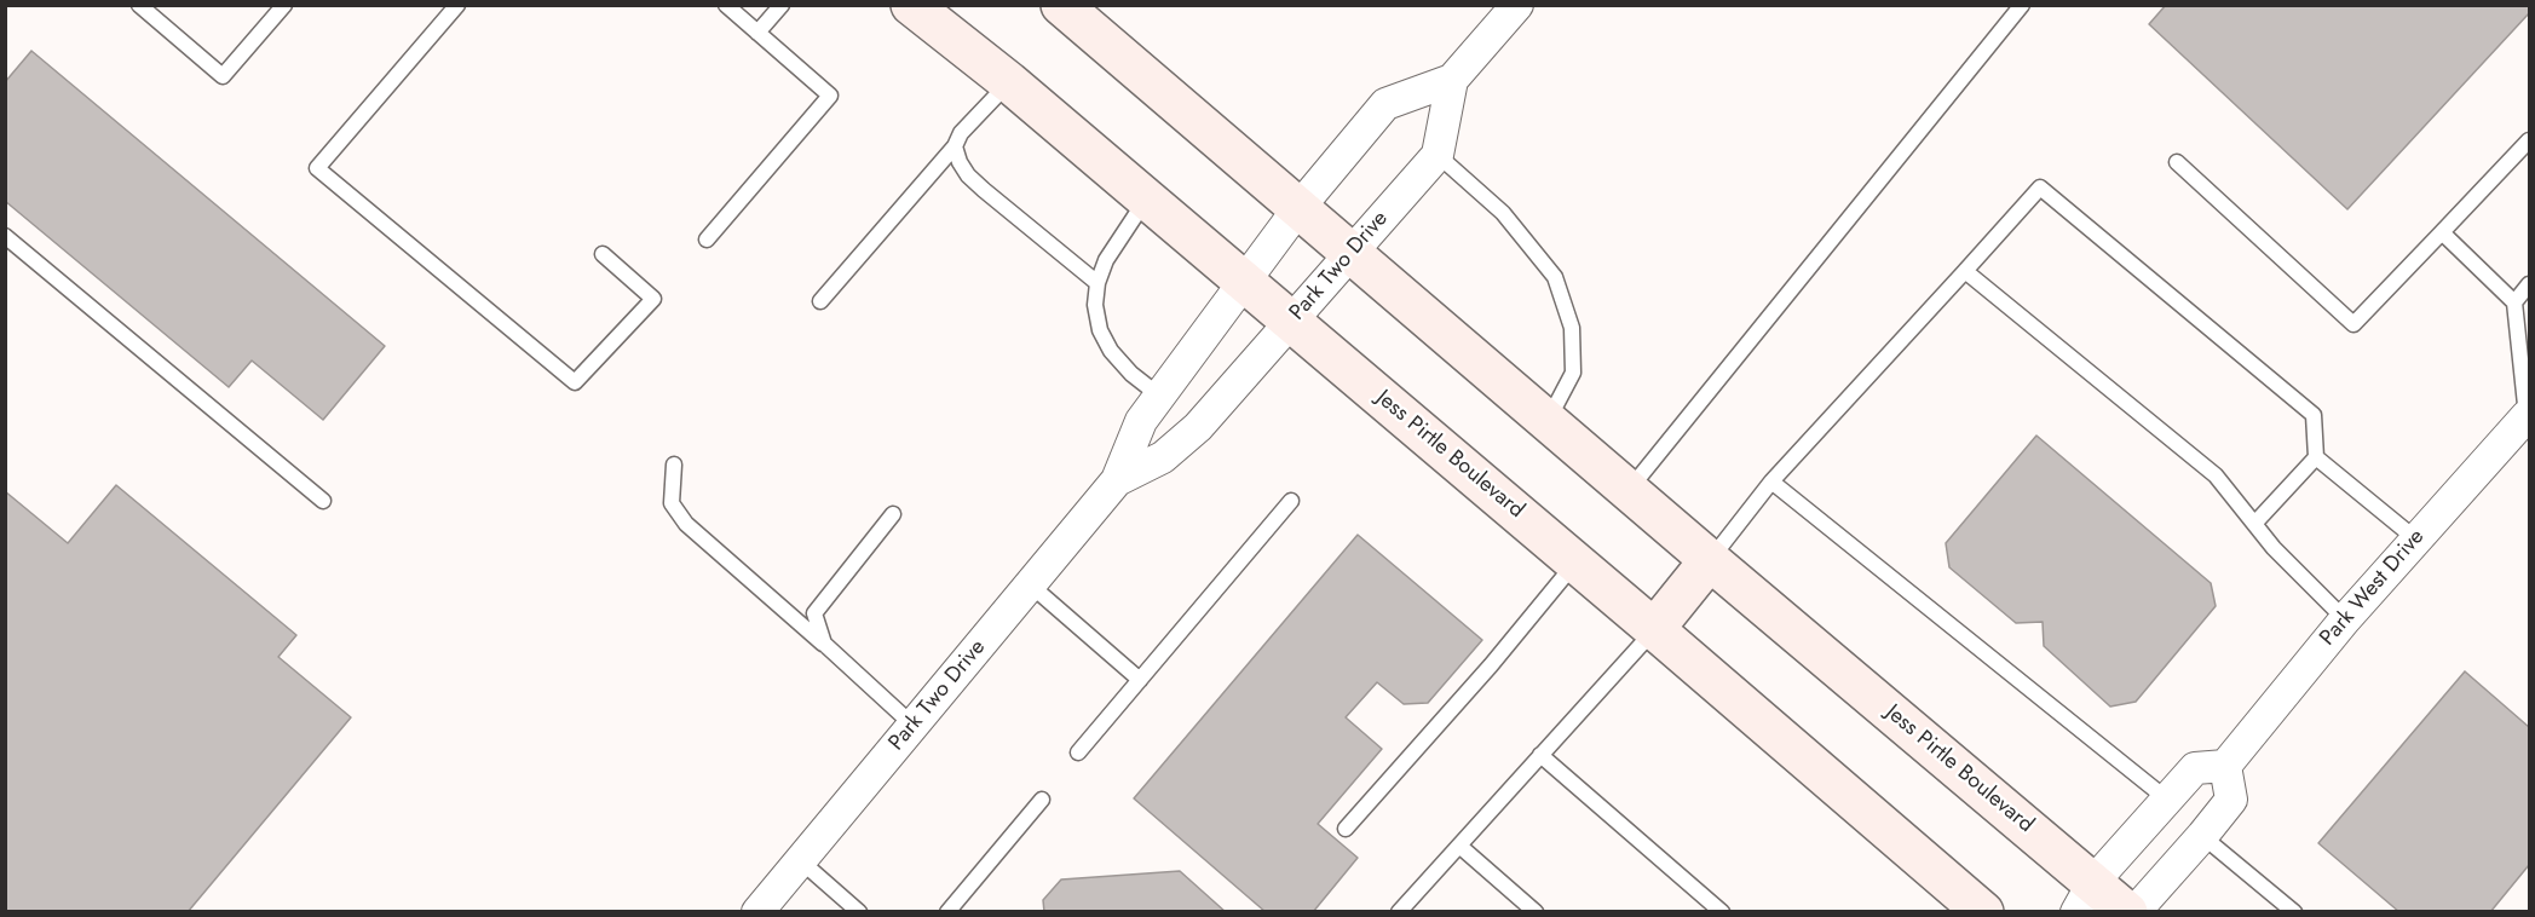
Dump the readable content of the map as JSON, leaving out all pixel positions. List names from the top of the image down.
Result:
{
  "streets": {
    "street": ["Park Two Drive", "Jess Pirtle Boulevard", "Park West Drive"]
  },
  "crossings": [
    ["Park Two Drive", "Jess Pirtle Boulevard"]
  ]
}
